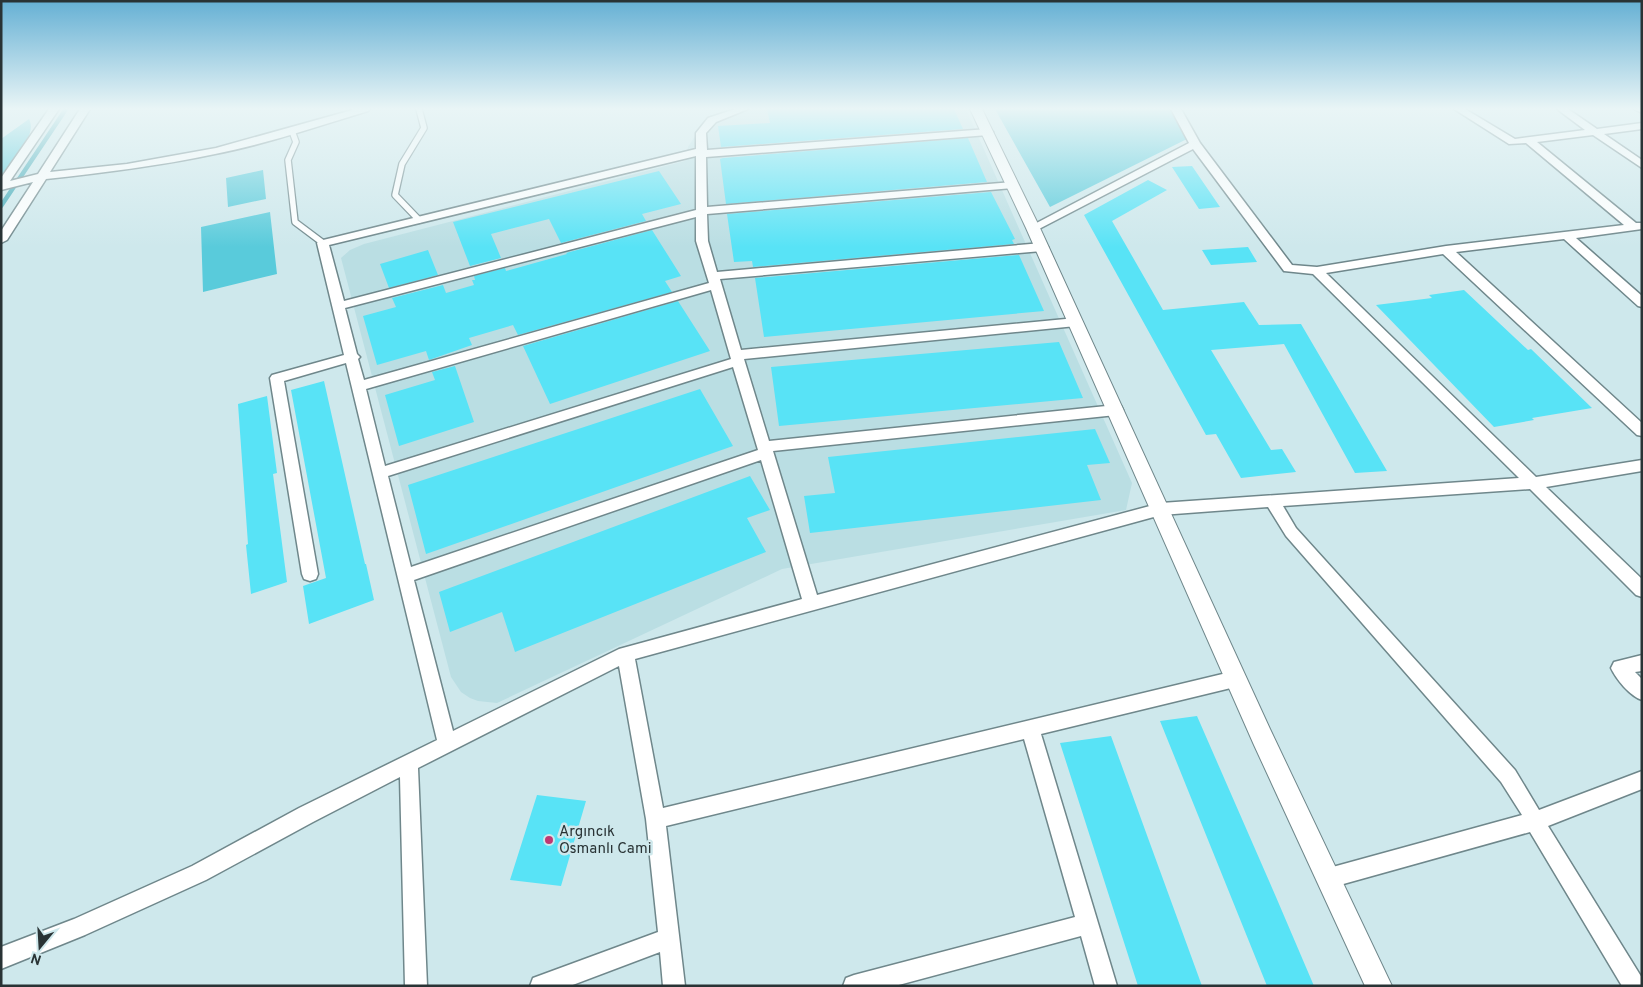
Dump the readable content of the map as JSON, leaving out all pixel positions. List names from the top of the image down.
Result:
{
  "places": ["Argıncık Osmanlı Cami"],
  "north": "bottom"
}
